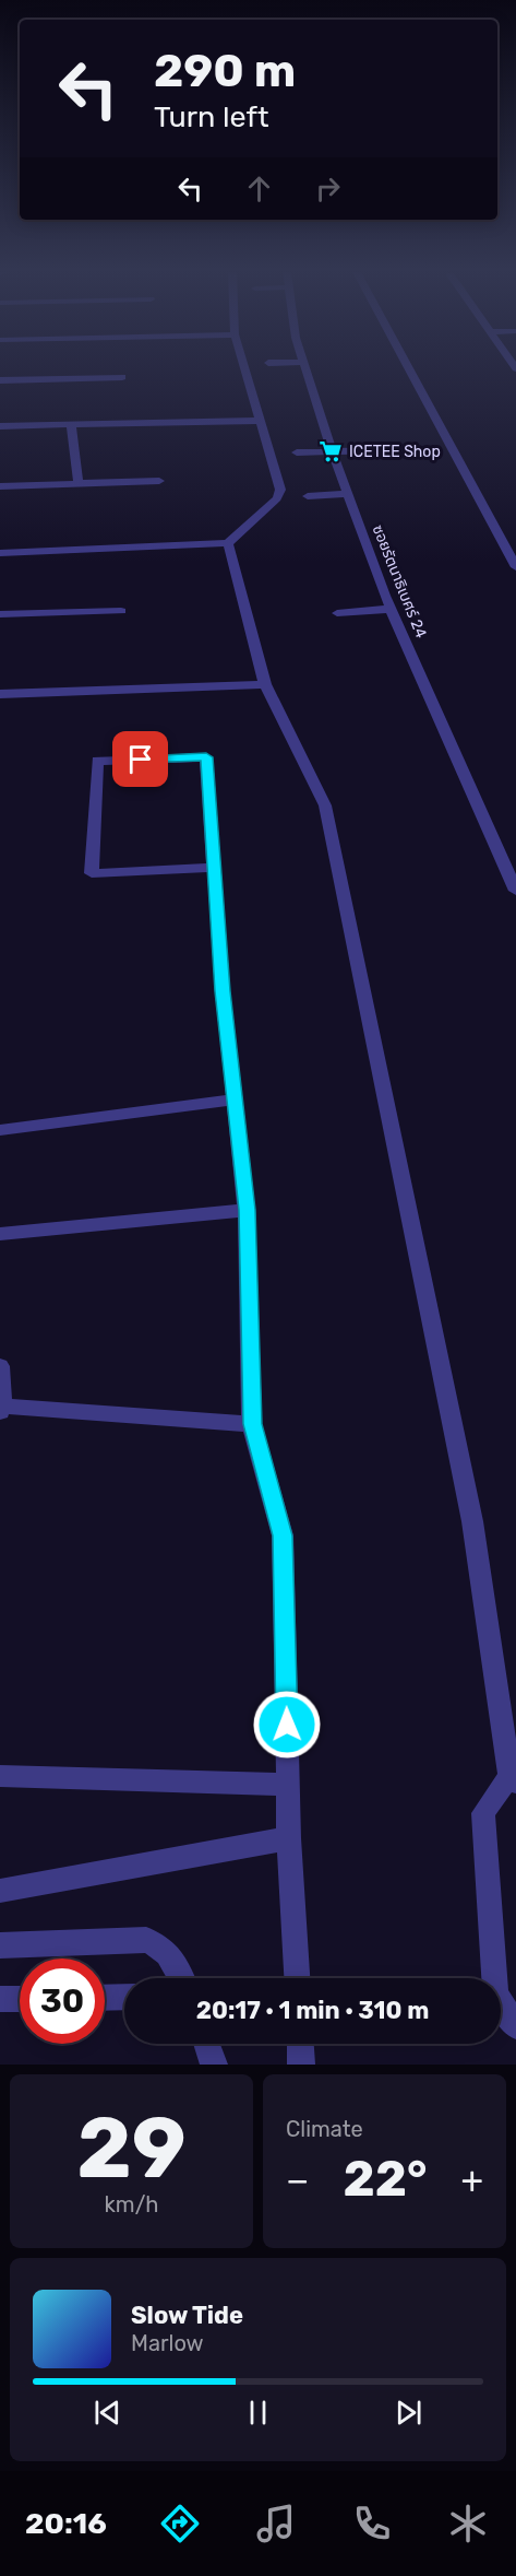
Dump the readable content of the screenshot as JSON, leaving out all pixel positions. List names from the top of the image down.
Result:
{
  "streets": {
    "street": ["ซอยรัตนาธิเบศร์ 24"]
  },
  "places": {
    "supermarket": ["ICETEE Shop"]
  },
  "page": {
    "turn": ["290 m", "Turn left"],
    "limit": "30",
    "trip": "20:17 · 1 min · 310 m",
    "tile": [
      ["29", "km/h"],
      "Climate"
    ],
    "heat": ["−", "22°", "+"],
    "song": ["Slow Tide", "Marlow"],
    "tabs": "20:16"
  }
}
